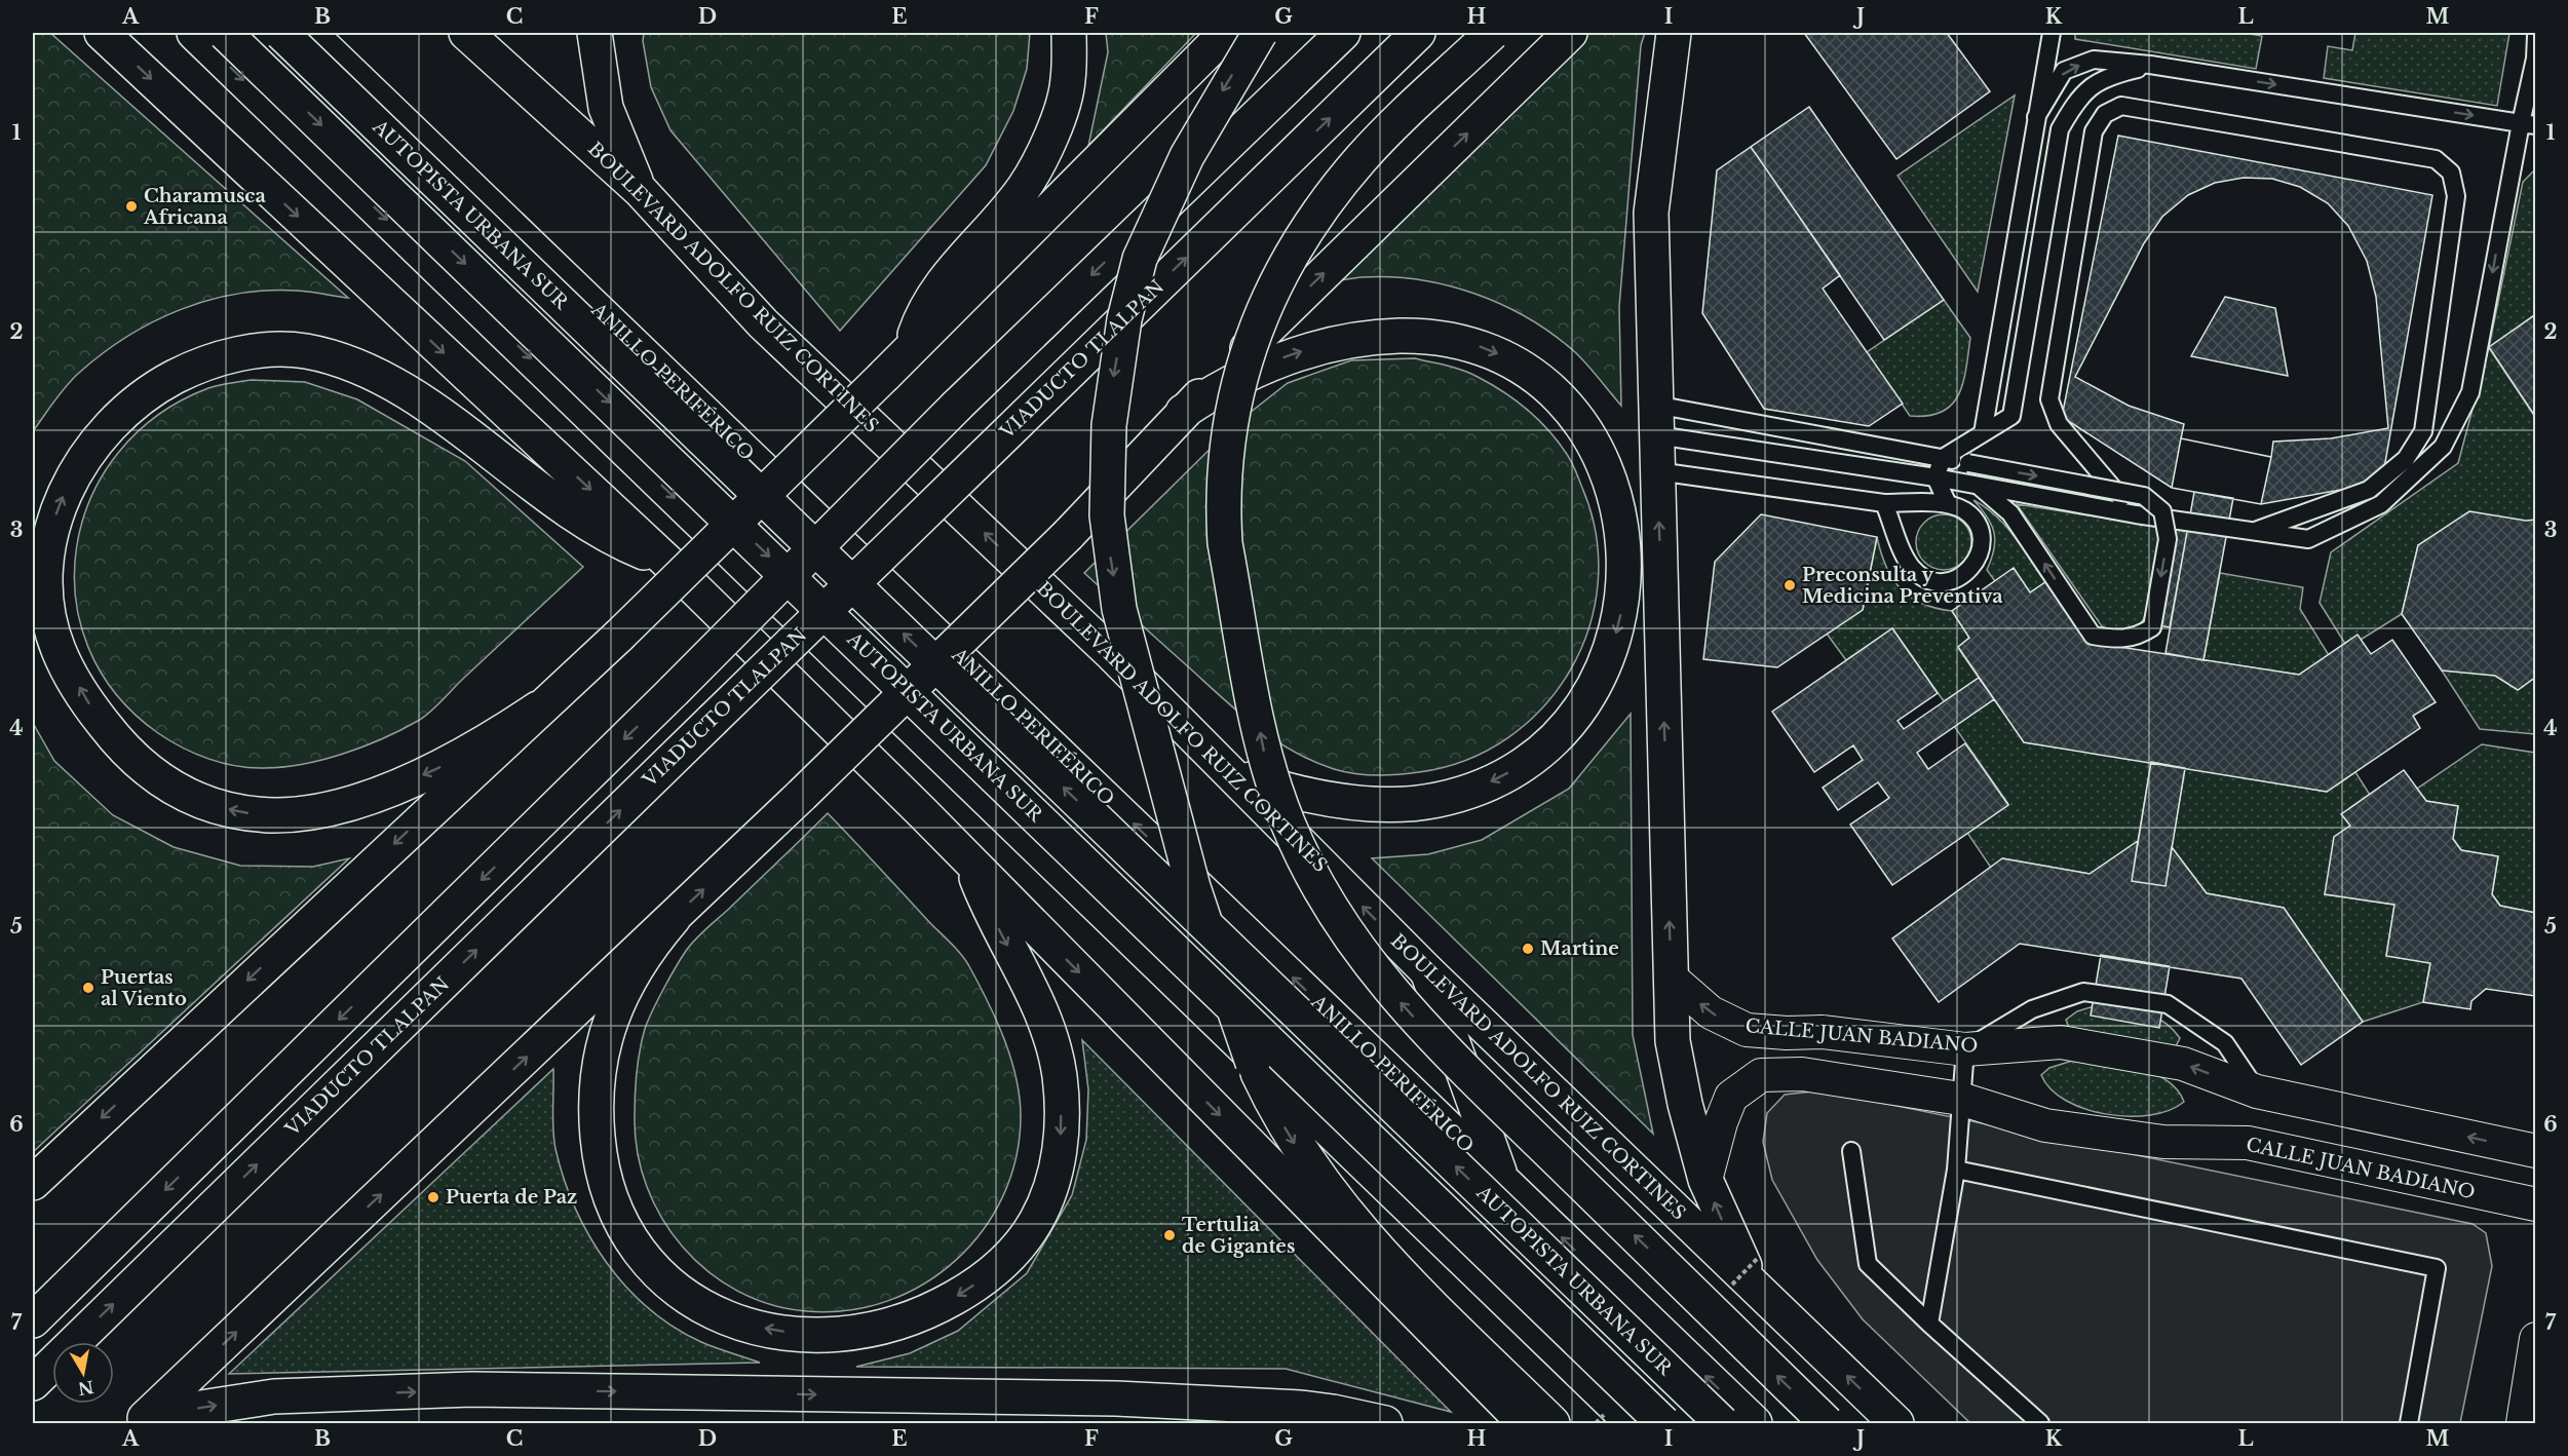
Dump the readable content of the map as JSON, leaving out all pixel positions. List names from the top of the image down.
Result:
{
  "streets": {
    "main road": [
      "AUTOPISTA URBANA SUR",
      "BOULEVARD ADOLFO RUIZ CORTINES",
      "VIADUCTO TLALPAN",
      "ANILLO PERIFÉRICO"
    ],
    "street": ["CALLE JUAN BADIANO"]
  },
  "places": [
    "Charamusca Africana",
    "Preconsulta y Medicina Preventiva",
    "Martine",
    "Puertas al Viento",
    "Puerta de Paz",
    "Tertulia de Gigantes"
  ],
  "north": "bottom",
  "grid": {
    "columns": [
      "A",
      "B",
      "C",
      "D",
      "E",
      "F",
      "G",
      "H",
      "I",
      "J",
      "K",
      "L",
      "M"
    ],
    "rows": [
      "1",
      "2",
      "3",
      "4",
      "5",
      "6",
      "7"
    ]
  }
}
